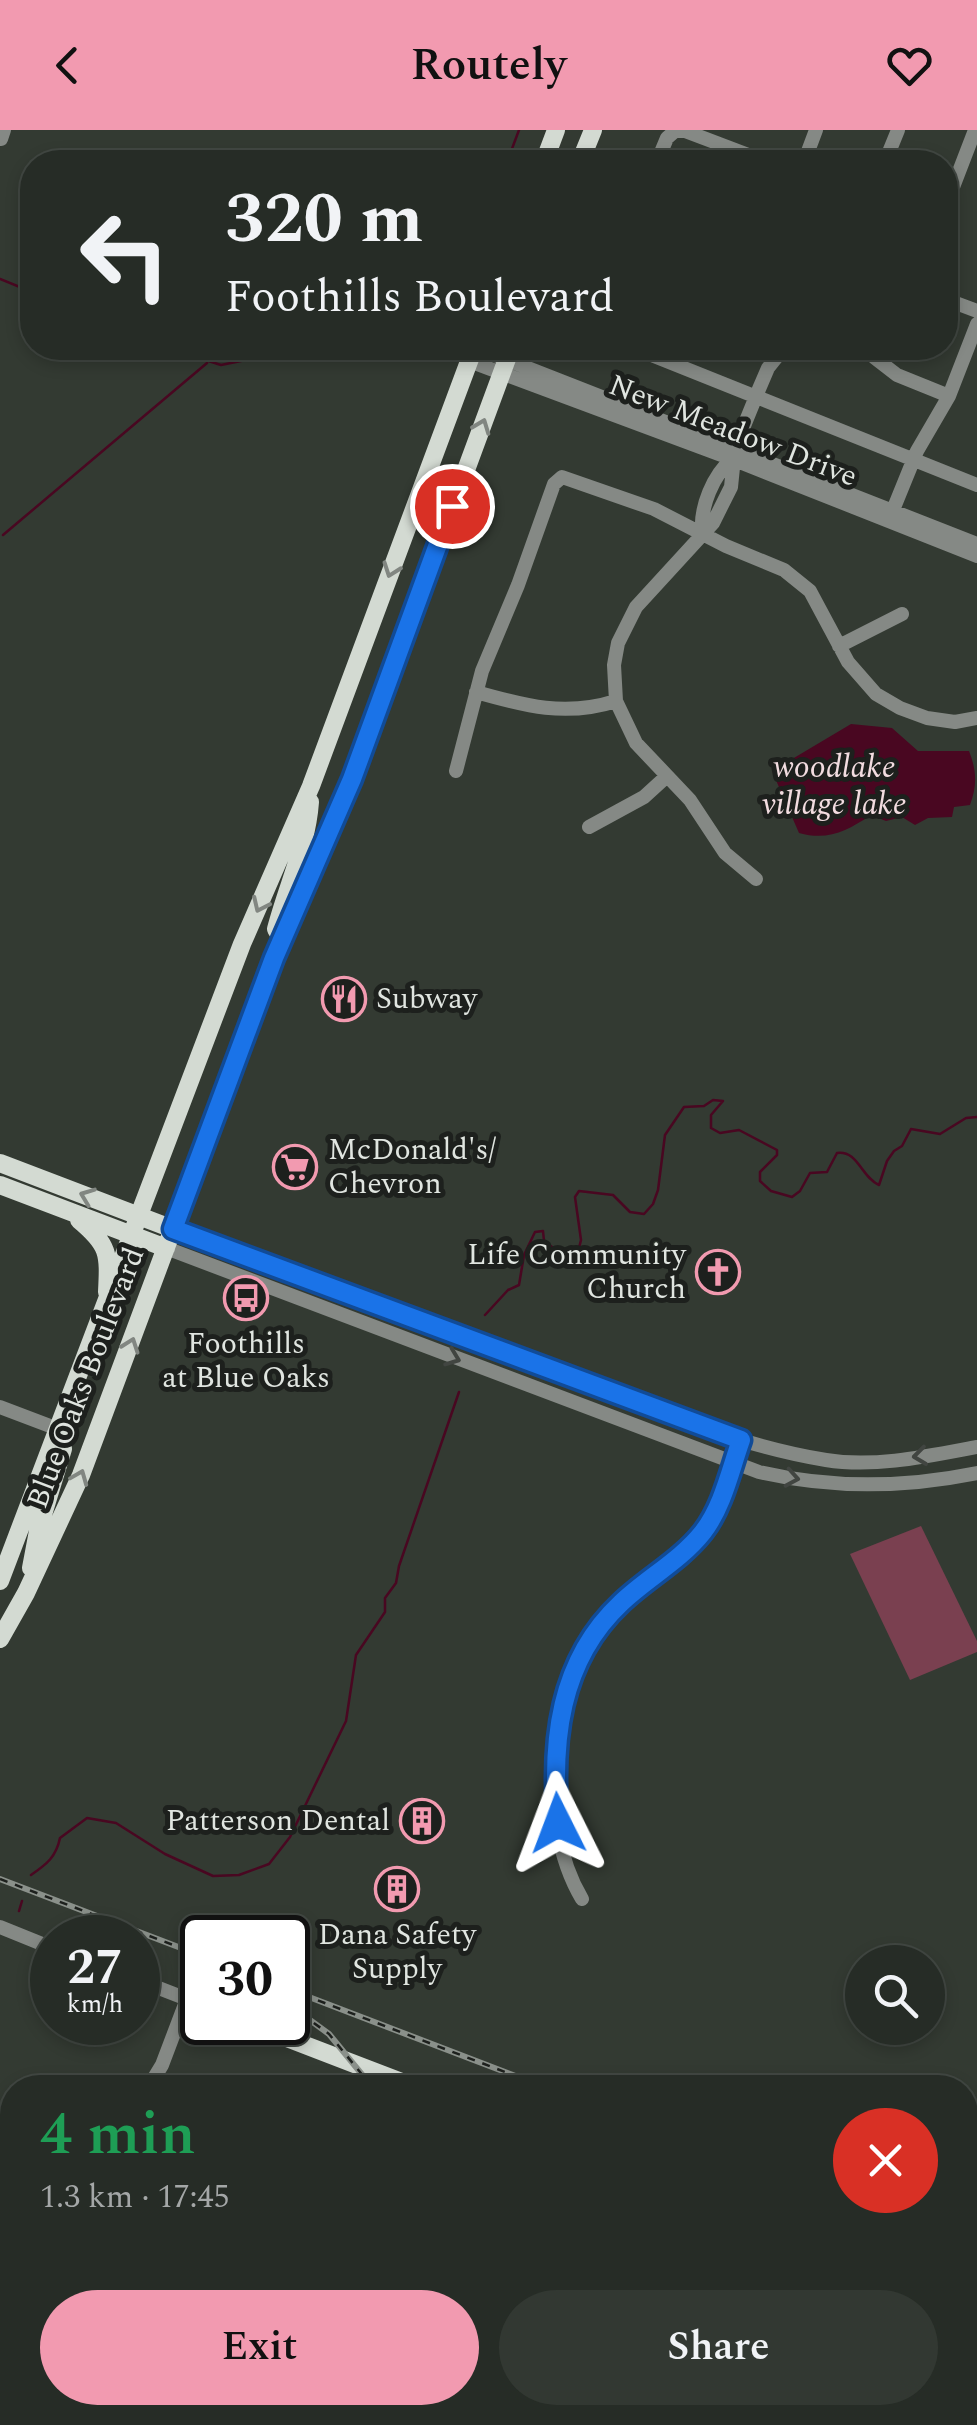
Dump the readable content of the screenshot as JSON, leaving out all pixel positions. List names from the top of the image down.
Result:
{
  "streets": {
    "main road": ["Blue Oaks Boulevard"],
    "street": ["New Meadow Drive"]
  },
  "crossings": [
    ["New Meadow Drive", "Blue Oaks Boulevard"]
  ],
  "water": ["woodlake village lake"],
  "places": {
    "restaurant": ["Subway"],
    "supermarket": ["McDonald's/ Chevron"],
    "church": ["Life Community Church"],
    "bus stop": ["Foothills at Blue Oaks"],
    "building": ["Patterson Dental", "Dana Safety Supply"]
  },
  "page": {
    "header": "Routely",
    "turn": ["320 m", "Foothills Boulevard"],
    "speed": "27 km/h",
    "limit": "30",
    "heading": ["4 min", "1.3 km · 17:45"],
    "buttons": ["Exit", "Share"]
  }
}
